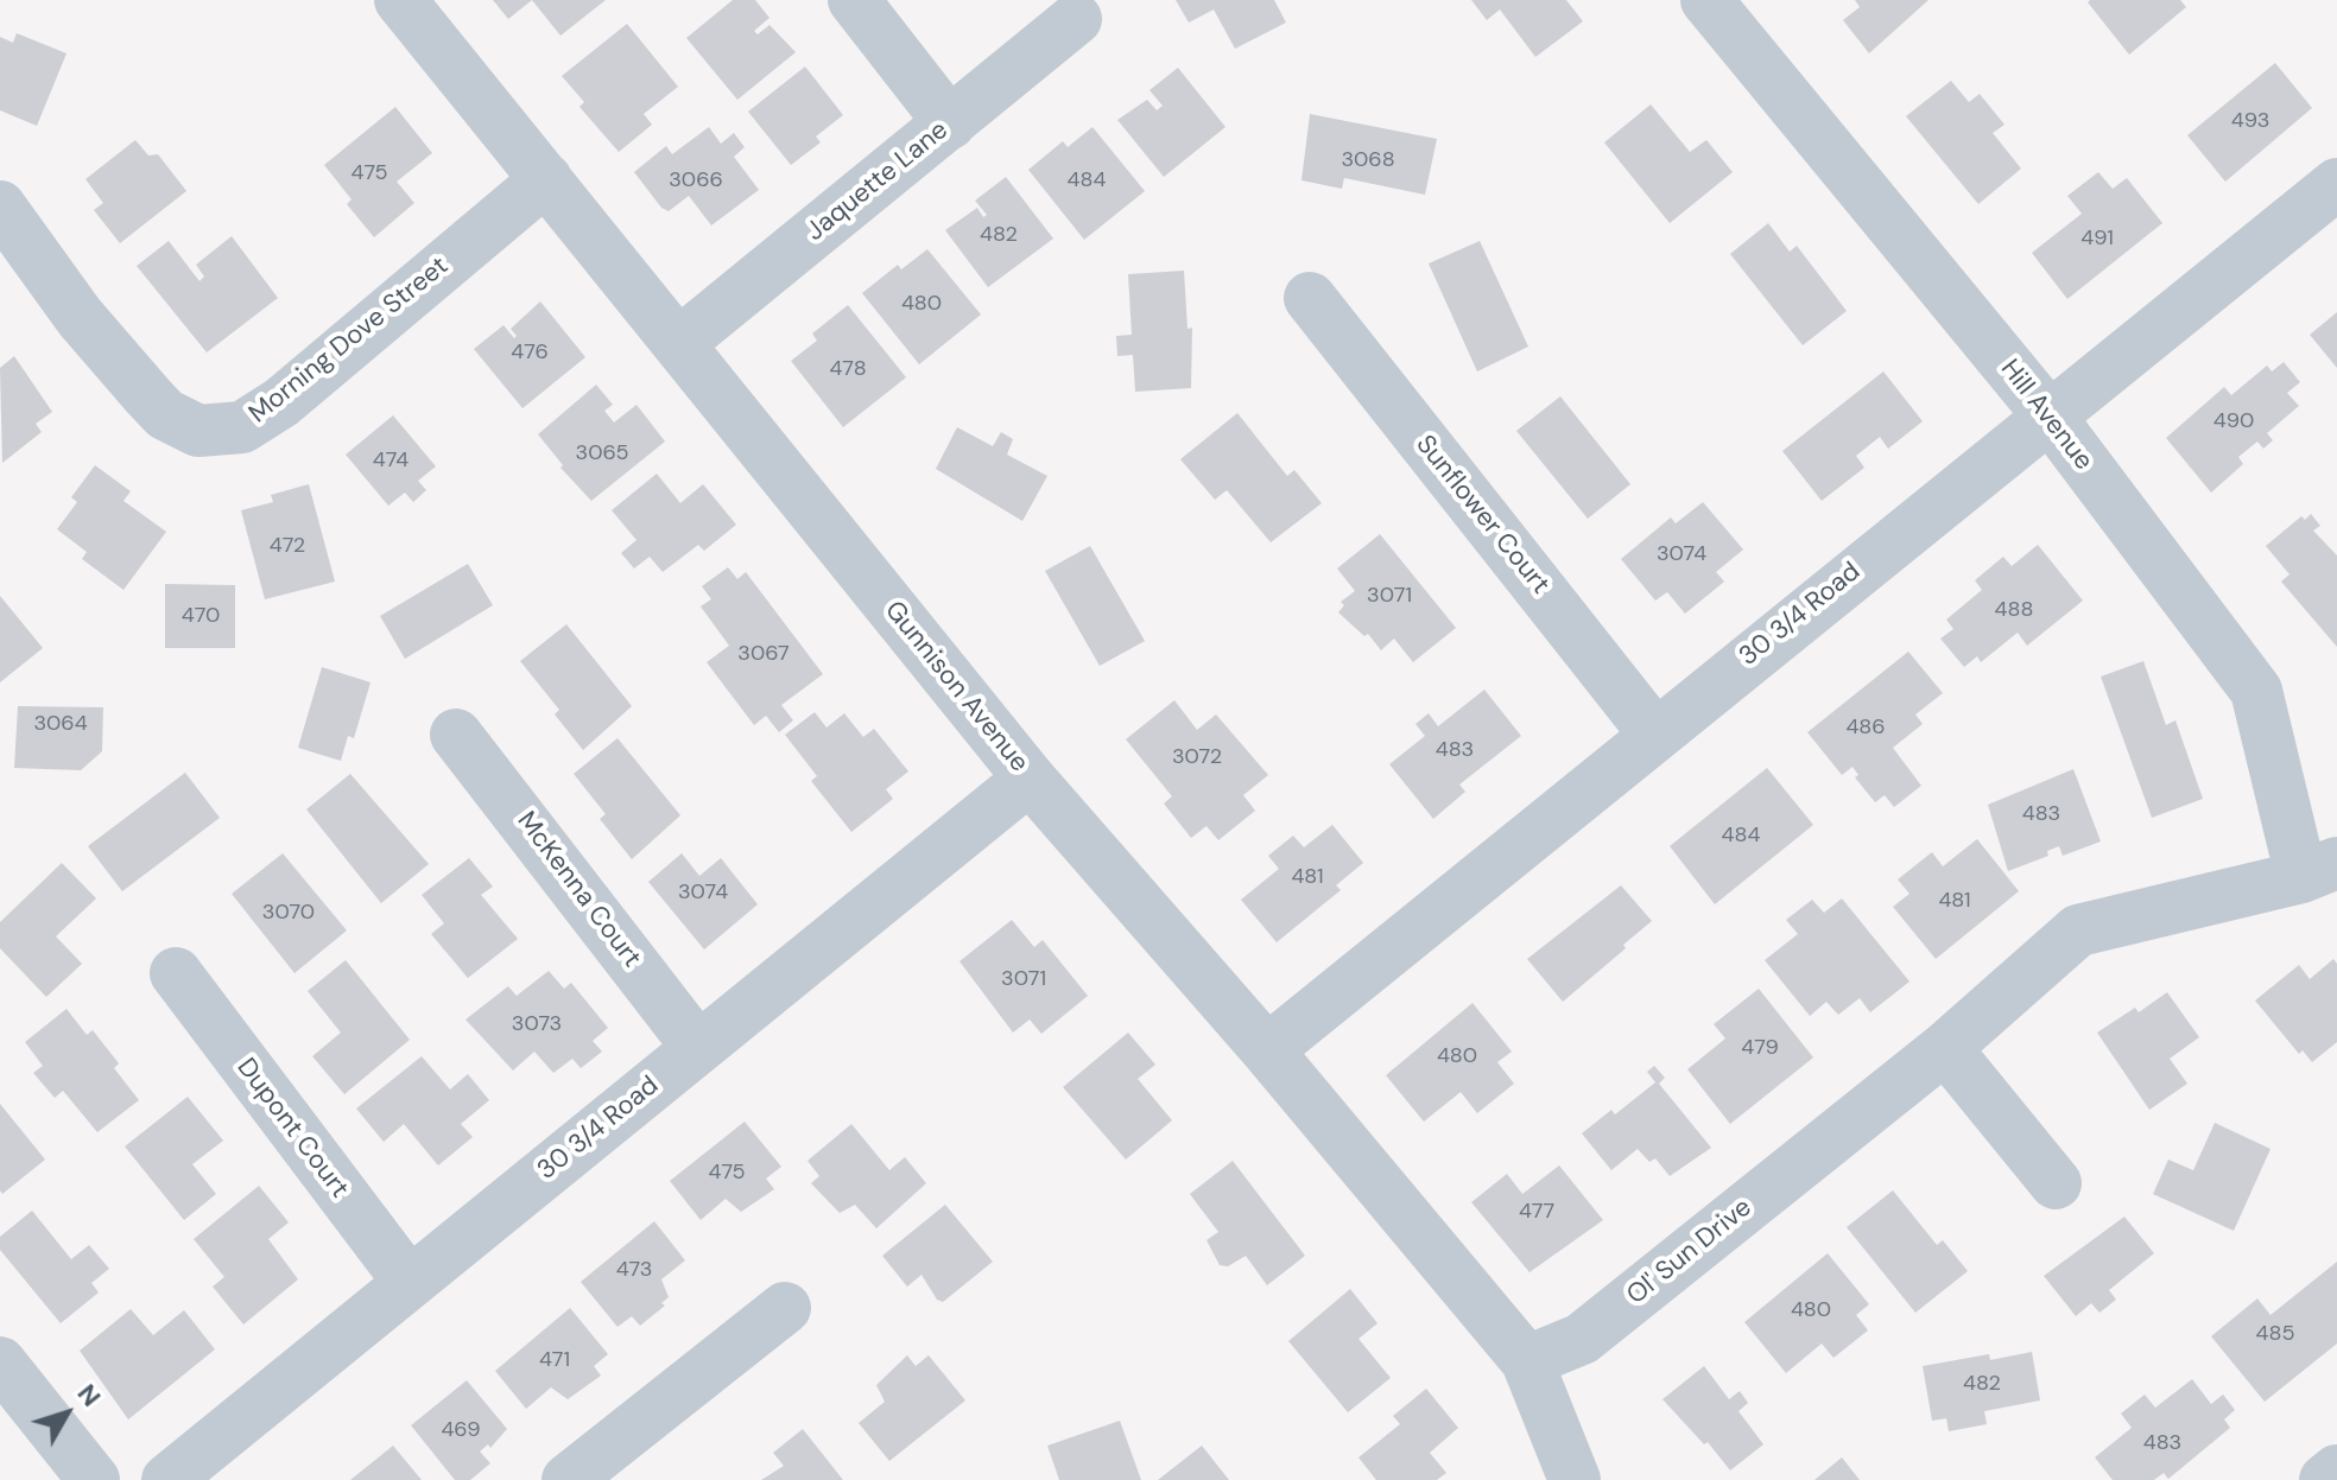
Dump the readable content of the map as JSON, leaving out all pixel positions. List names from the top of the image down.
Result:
{
  "streets": {
    "street": [
      "Jaquette Lane",
      "Morning Dove Street",
      "Hill Avenue",
      "Sunflower Court",
      "30 3/4 Road",
      "Gunnison Avenue",
      "McKenna Court",
      "Dupont Court",
      "Ol' Sun Drive"
    ]
  },
  "crossings": [
    ["Jaquette Lane", "Gunnison Avenue"],
    ["Morning Dove Street", "Gunnison Avenue"],
    ["Hill Avenue", "30 3/4 Road"],
    ["Hill Avenue", "Ol' Sun Drive"],
    ["Sunflower Court", "30 3/4 Road"],
    ["30 3/4 Road", "Gunnison Avenue"],
    ["30 3/4 Road", "McKenna Court"],
    ["30 3/4 Road", "Dupont Court"],
    ["Gunnison Avenue", "Ol' Sun Drive"]
  ],
  "house_numbers": [
    "493",
    "3068",
    "475",
    "3066",
    "484",
    "482",
    "491",
    "480",
    "476",
    "478",
    "490",
    "3065",
    "474",
    "472",
    "3074",
    "3071",
    "488",
    "470",
    "3067",
    "3064",
    "486",
    "483",
    "3072",
    "483",
    "484",
    "481",
    "3074",
    "481",
    "3070",
    "3071",
    "3073",
    "479",
    "480",
    "475",
    "477",
    "473",
    "480",
    "485",
    "471",
    "482",
    "469",
    "483"
  ],
  "north": "top right"
}
